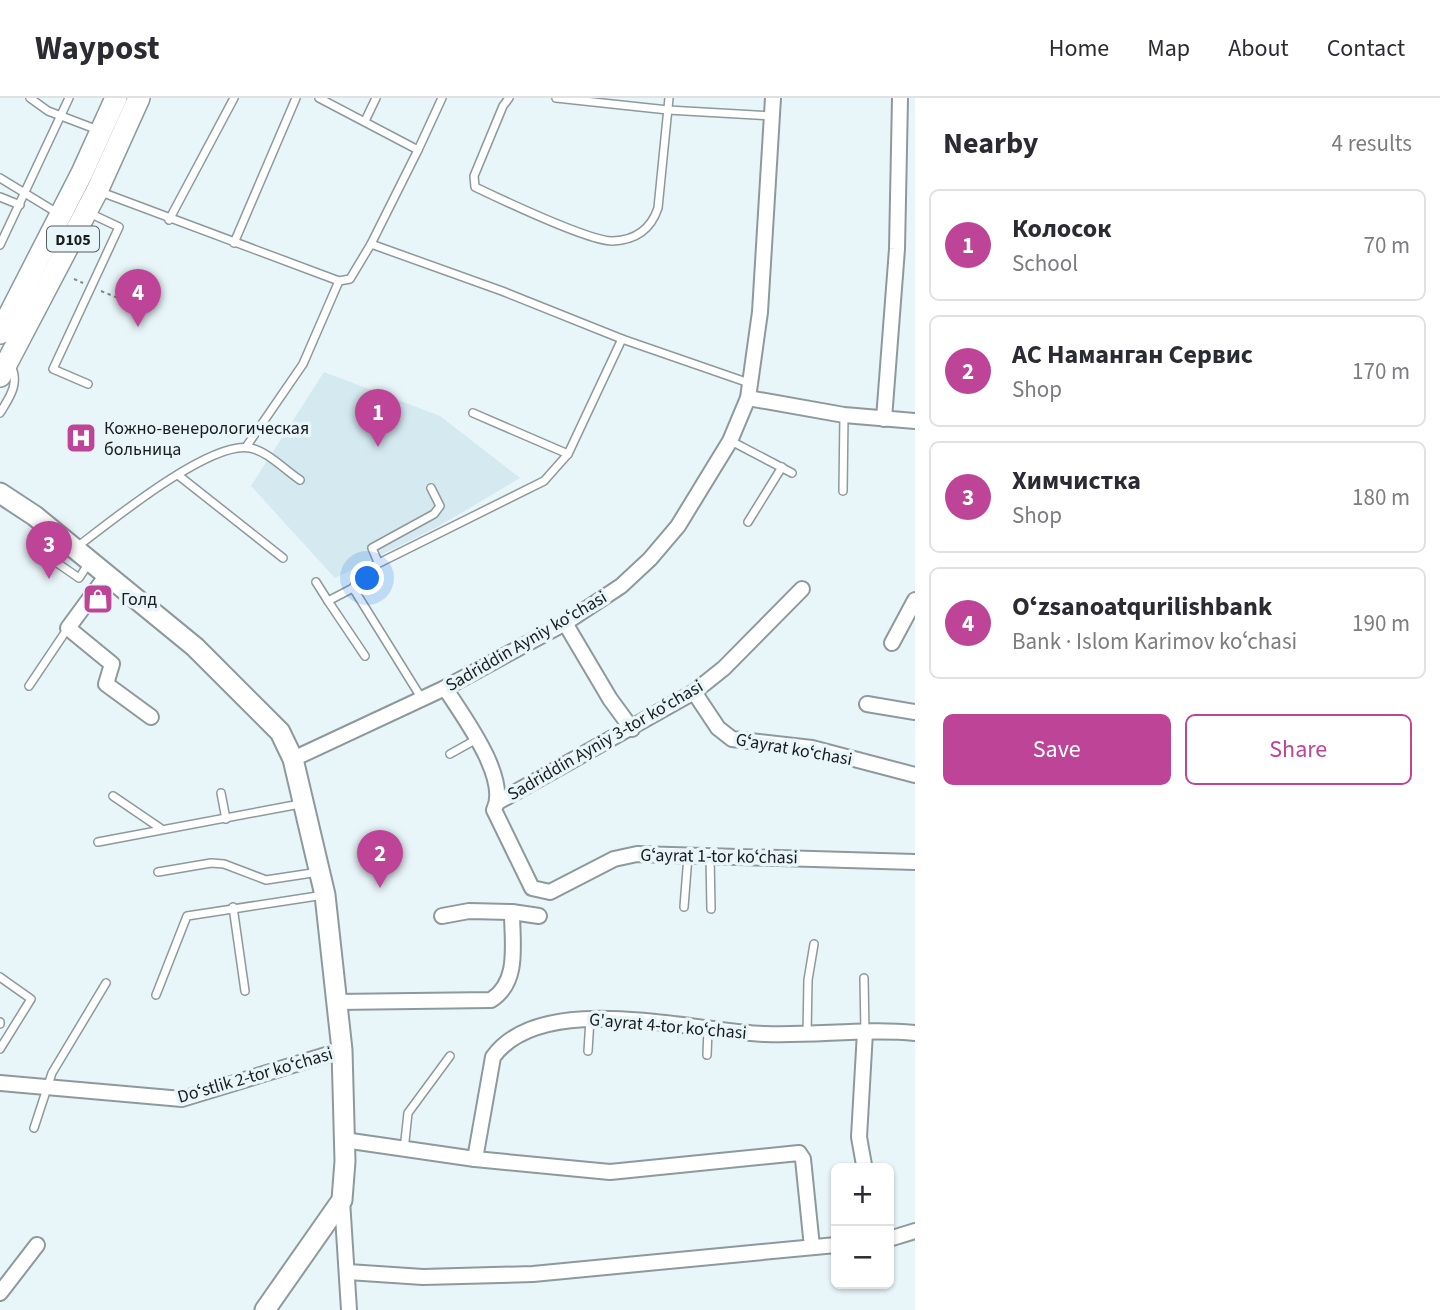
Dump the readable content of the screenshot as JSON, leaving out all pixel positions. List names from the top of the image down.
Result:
{
  "streets": {
    "main road": ["D105"],
    "street": [
      "Sadriddin Ayniy koʻchasi",
      "Sadriddin Ayniy 3-tor koʻchasi",
      "Gʻayrat koʻchasi",
      "Gʻayrat 1-tor koʻchasi",
      "G'ayrat 4-tor koʻchasi",
      "Doʻstlik 2-tor koʻchasi"
    ]
  },
  "crossings": [
    ["Sadriddin Ayniy 3-tor koʻchasi", "Gʻayrat koʻchasi"],
    ["Sadriddin Ayniy 3-tor koʻchasi", "Gʻayrat 1-tor koʻchasi"]
  ],
  "places": {
    "hospital": ["Кожно-венерологическая больница"],
    "shop": ["Голд"]
  },
  "page": {
    "header": "Waypost",
    "nav": [
      "Home",
      "Map",
      "About",
      "Contact"
    ],
    "heading": ["Nearby", "4 results"],
    "list": [
      {
        "mark": "1",
        "name": "Колосок",
        "note": "School",
        "value": "70 m"
      },
      {
        "mark": "2",
        "name": "АС Наманган Сервис",
        "note": "Shop",
        "value": "170 m"
      },
      {
        "mark": "3",
        "name": "Химчистка",
        "note": "Shop",
        "value": "180 m"
      },
      {
        "mark": "4",
        "name": "Oʻzsanoatqurilishbank",
        "note": "Bank · Islom Karimov koʻchasi",
        "value": "190 m"
      }
    ],
    "pins": [
      "4",
      "1",
      "3",
      "2"
    ],
    "buttons": ["Save", "Share"],
    "map_buttons": ["+", "−"]
  }
}
